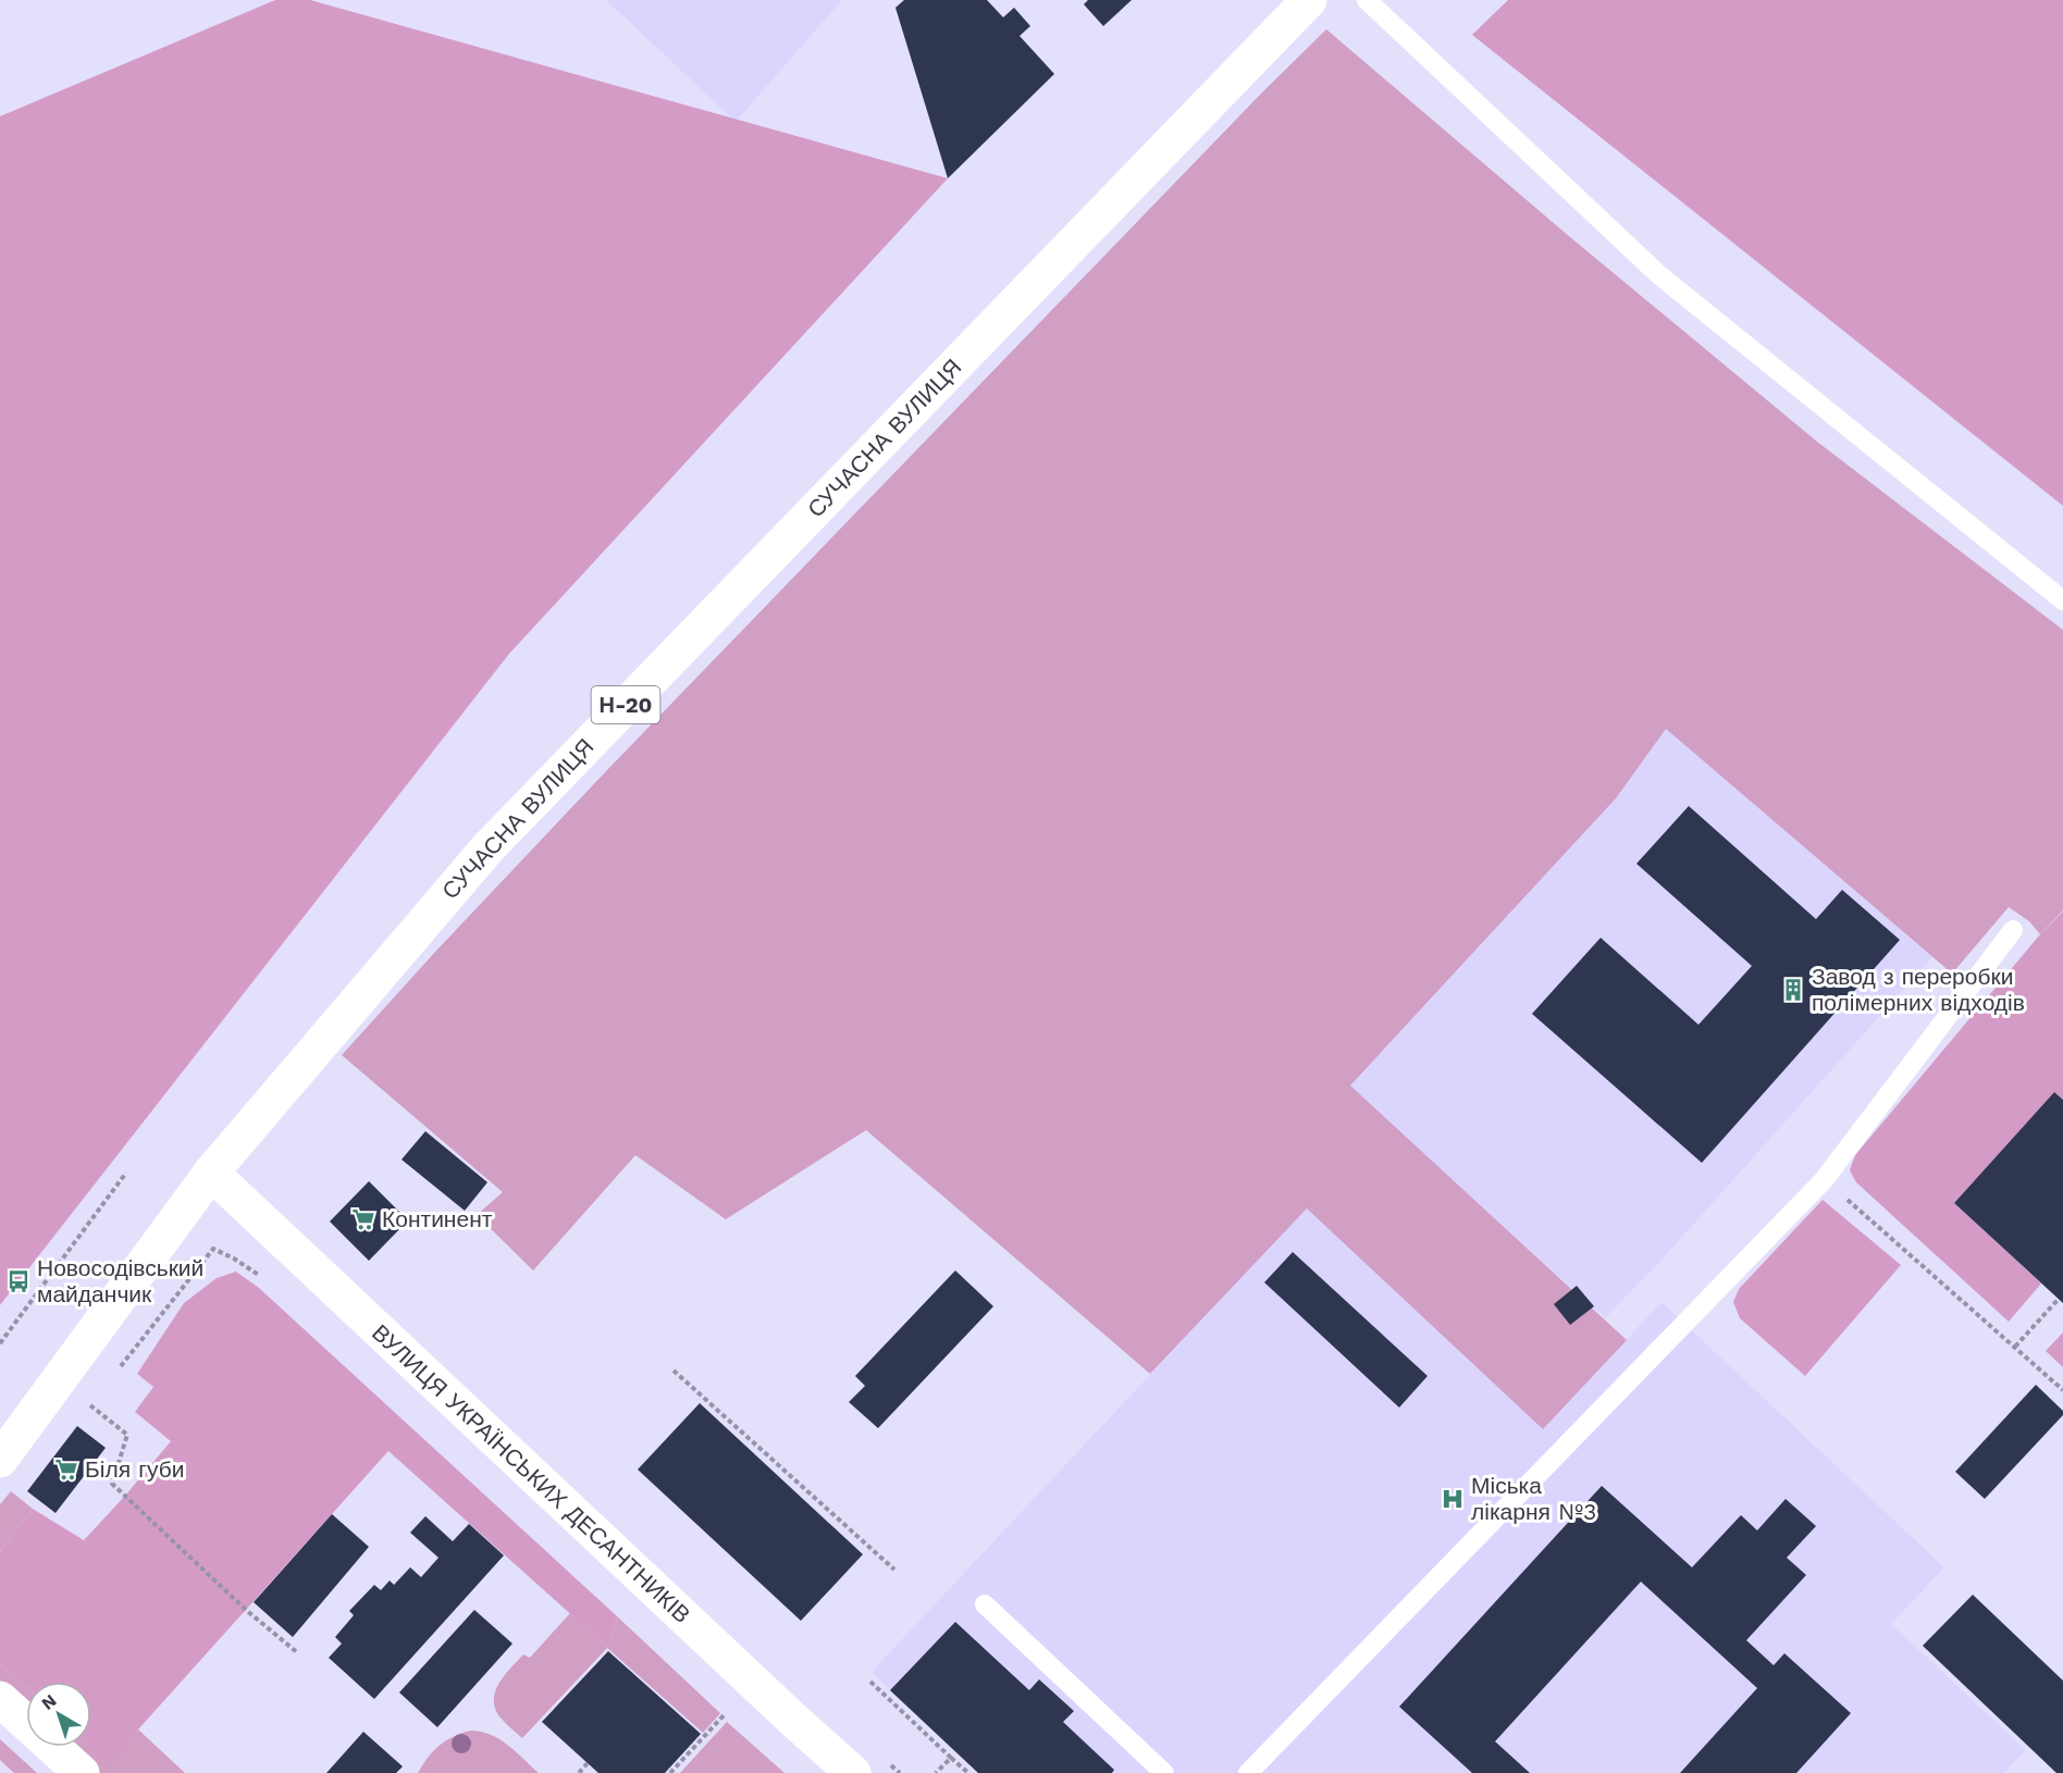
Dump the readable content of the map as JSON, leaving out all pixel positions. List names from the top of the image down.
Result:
{
  "streets": {
    "main road": ["СУЧАСНА ВУЛИЦЯ", "Н-20", "ВУЛИЦЯ УКРАЇНСЬКИХ ДЕСАНТНИКІВ"]
  },
  "crossings": [
    ["СУЧАСНА ВУЛИЦЯ", "ВУЛИЦЯ УКРАЇНСЬКИХ ДЕСАНТНИКІВ"]
  ],
  "places": {
    "building": ["Завод з переробки полімерних відходів"],
    "supermarket": ["Континент", "Біля губи"],
    "bus stop": ["Новосодівський майданчик"],
    "hospital": ["Міська лікарня №3"]
  },
  "north": "top left"
}
